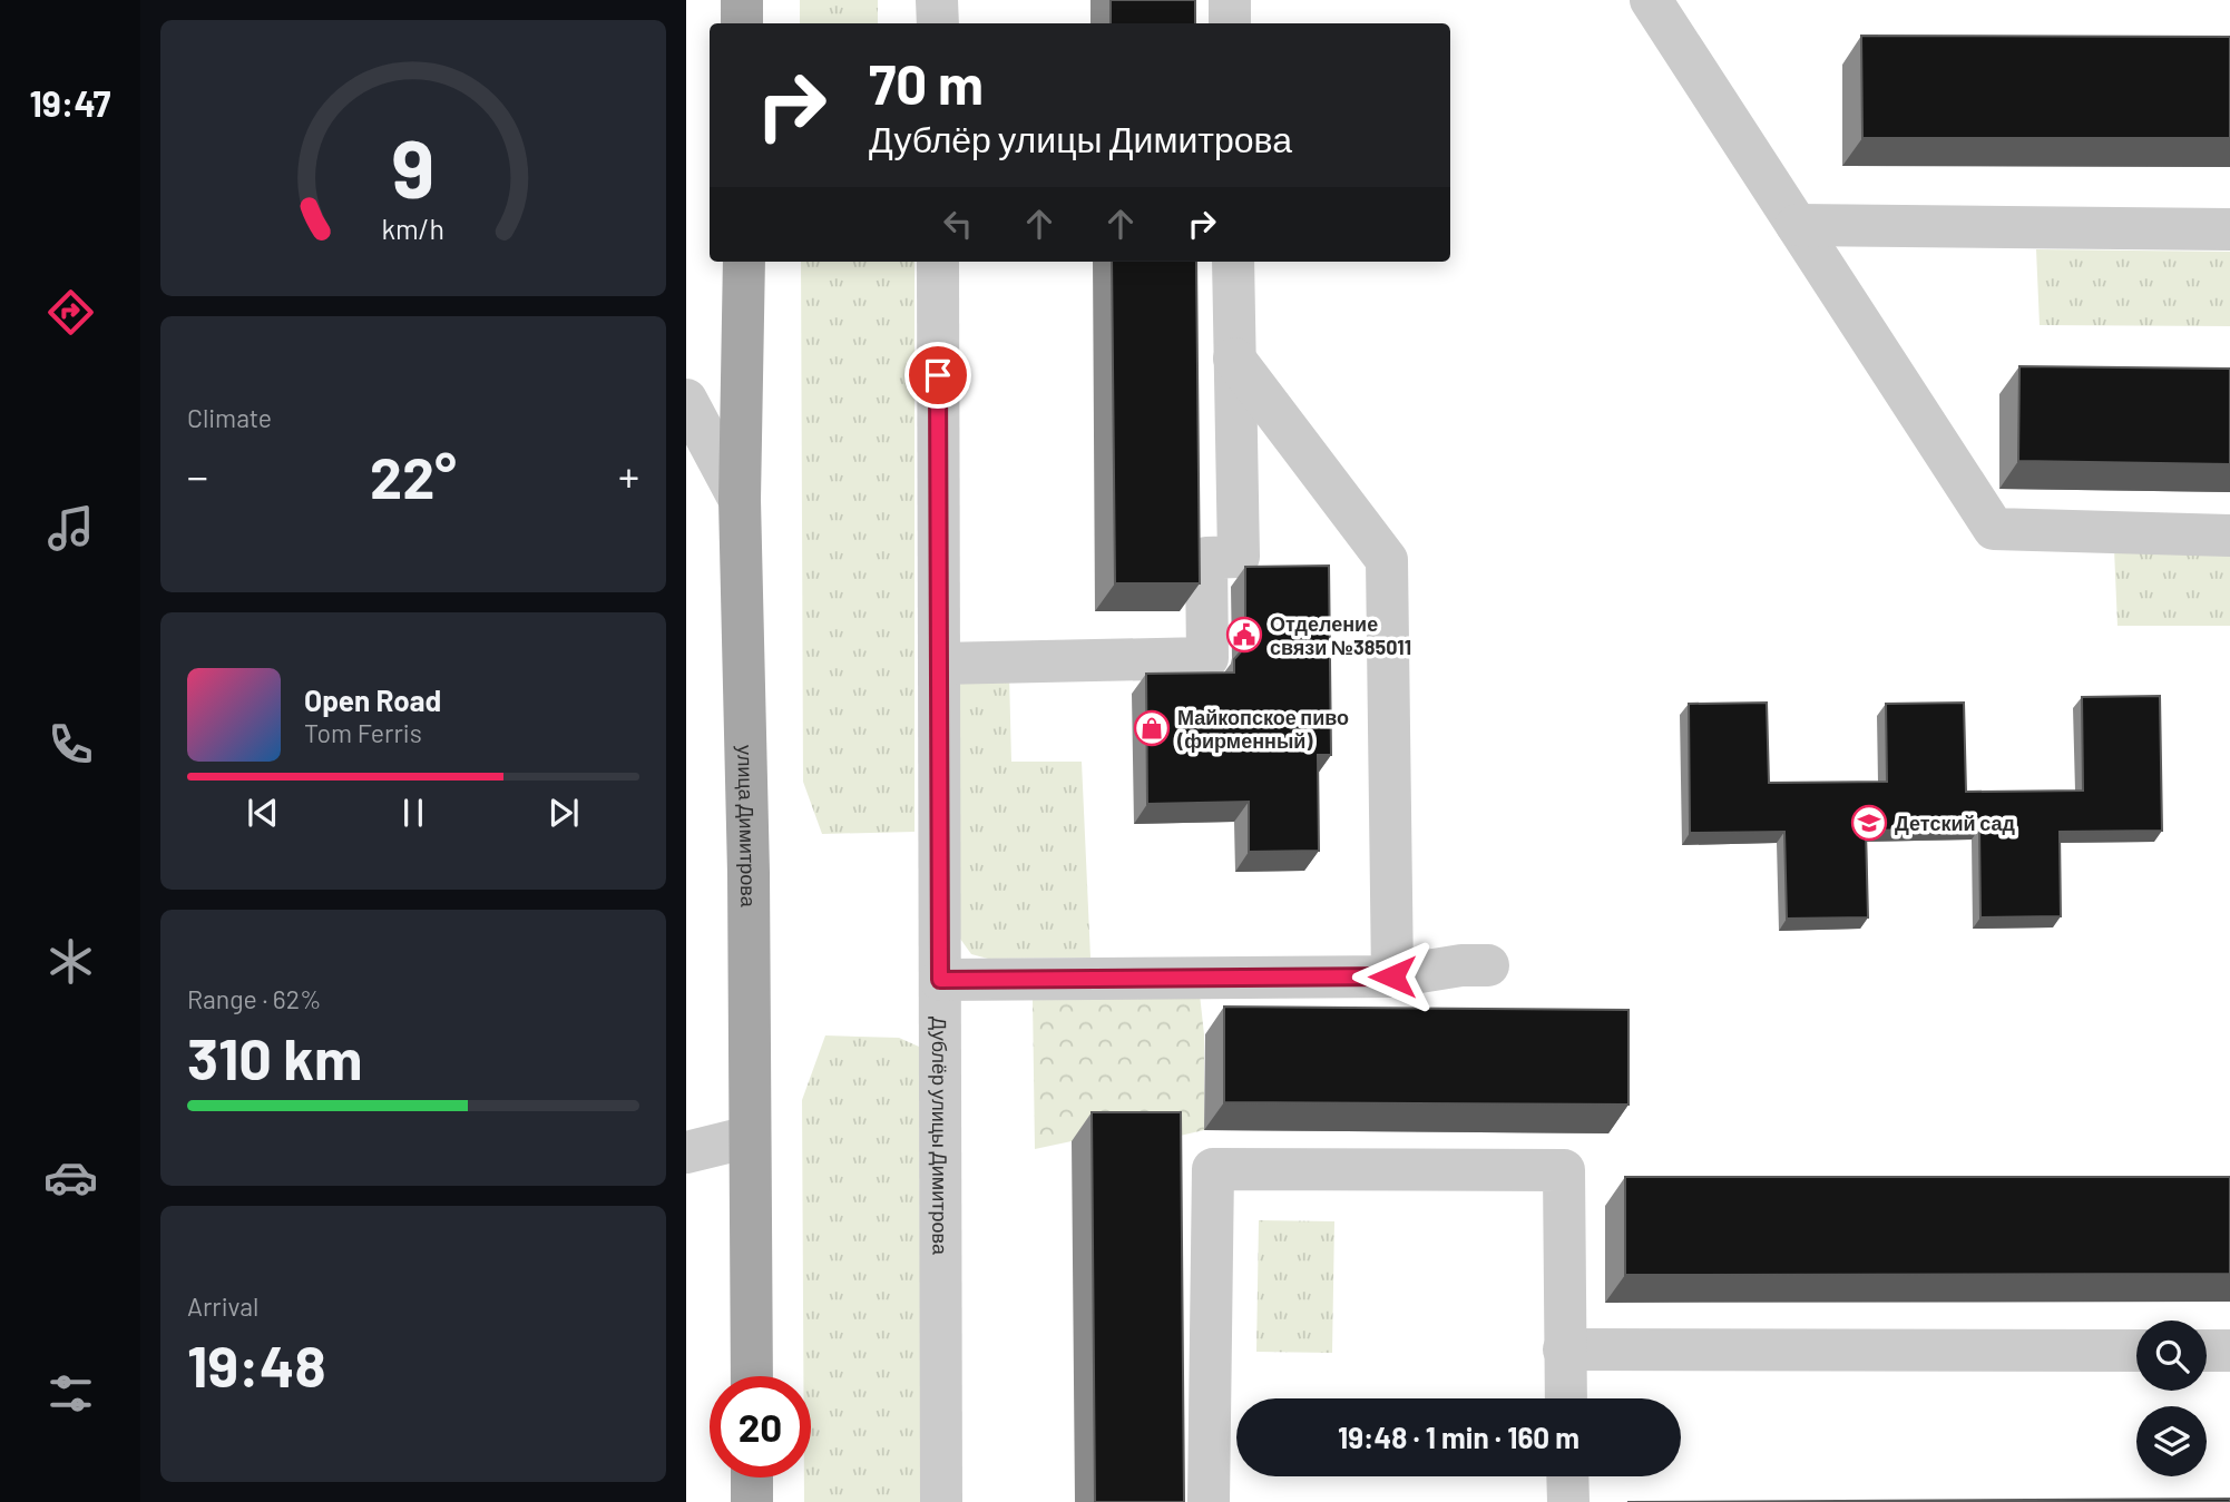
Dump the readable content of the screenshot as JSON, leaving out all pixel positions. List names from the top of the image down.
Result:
{
  "streets": {
    "main road": ["улица Димитрова"],
    "street": ["Дублёр улицы Димитрова"]
  },
  "places": {
    "public building": ["Отделение связи №385011"],
    "shop": ["Майкопское пиво (фирменный)"],
    "school or university": ["Детский сад"]
  },
  "page": {
    "tabs": "19:47",
    "turn": ["70 m", "Дублёр улицы Димитрова"],
    "tile": [
      "Climate",
      ["Range · 62%", "310 km"],
      ["Arrival", "19:48"]
    ],
    "heat": ["−", "22°", "+"],
    "song": ["Open Road", "Tom Ferris"],
    "limit": "20",
    "trip": "19:48 · 1 min · 160 m",
    "gauge": ["9", "km/h"]
  }
}
